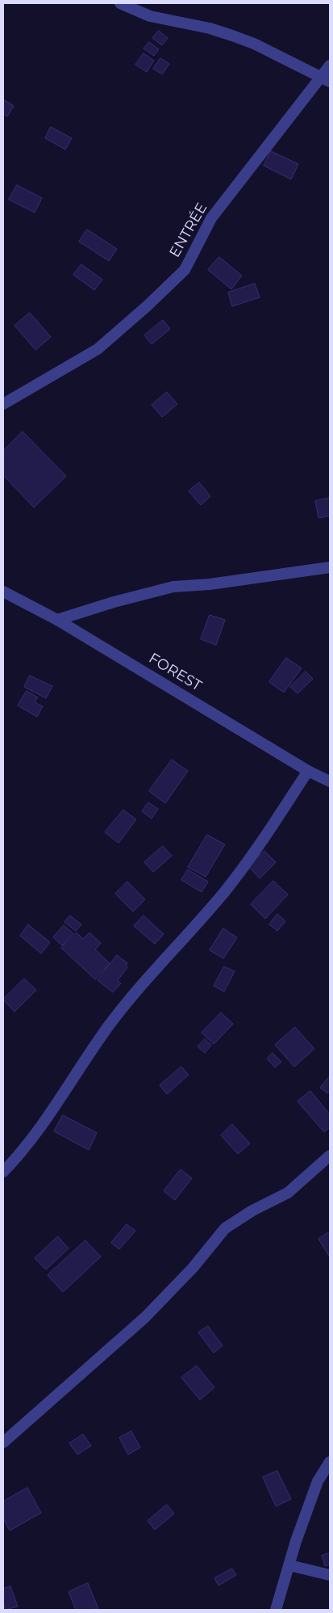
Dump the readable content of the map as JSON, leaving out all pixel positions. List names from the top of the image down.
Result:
{
  "streets": {
    "street": ["ENTRÉE", "FOREST"]
  }
}
